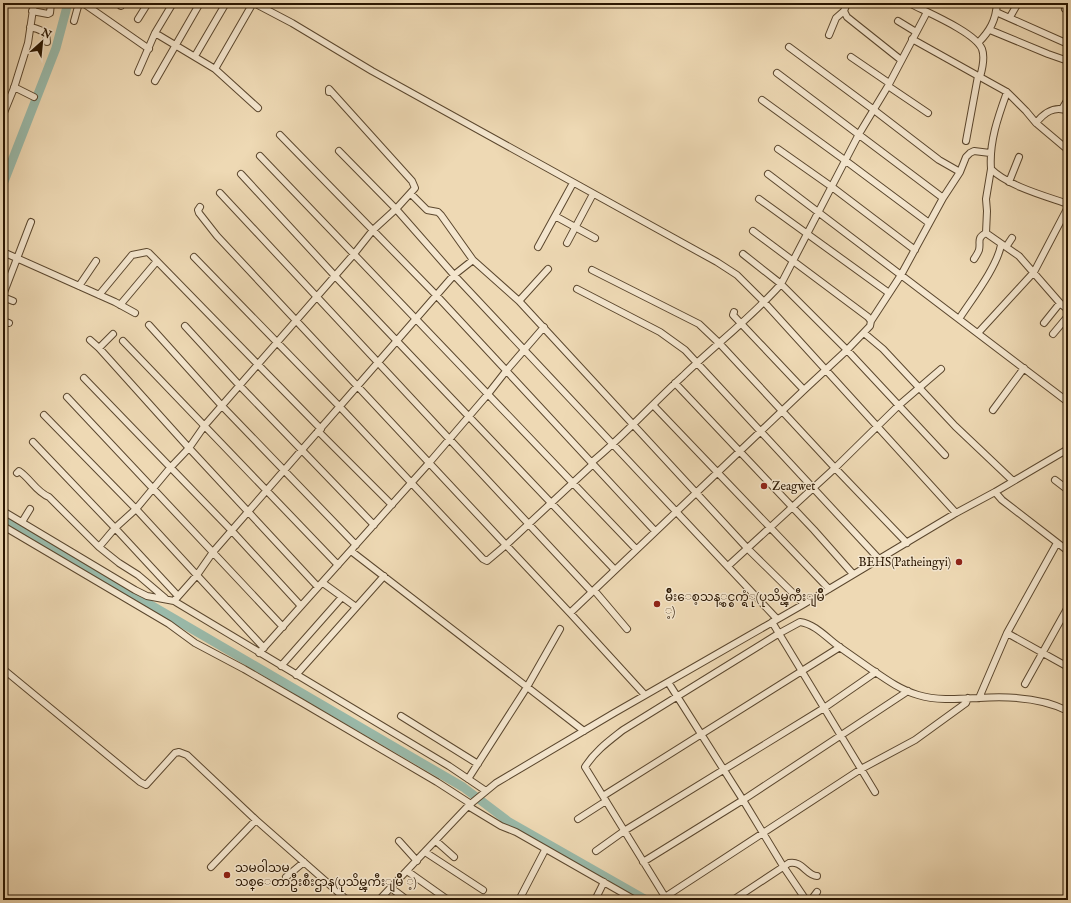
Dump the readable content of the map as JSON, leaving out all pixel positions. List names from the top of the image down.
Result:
{
  "places": [
    "Zeagwet",
    "BEHS(Patheingyi)",
    "မ်ိဳးေစ့သန့္စင္စက္ရံု(ပုသိမ္ၾကီးျမိဳ ့)",
    "သမဝါသမ သစ္ေတာဦးစီးဌာန(ပုသိမ္ၾကီးျမိဳ ့)"
  ],
  "north": "top right"
}
